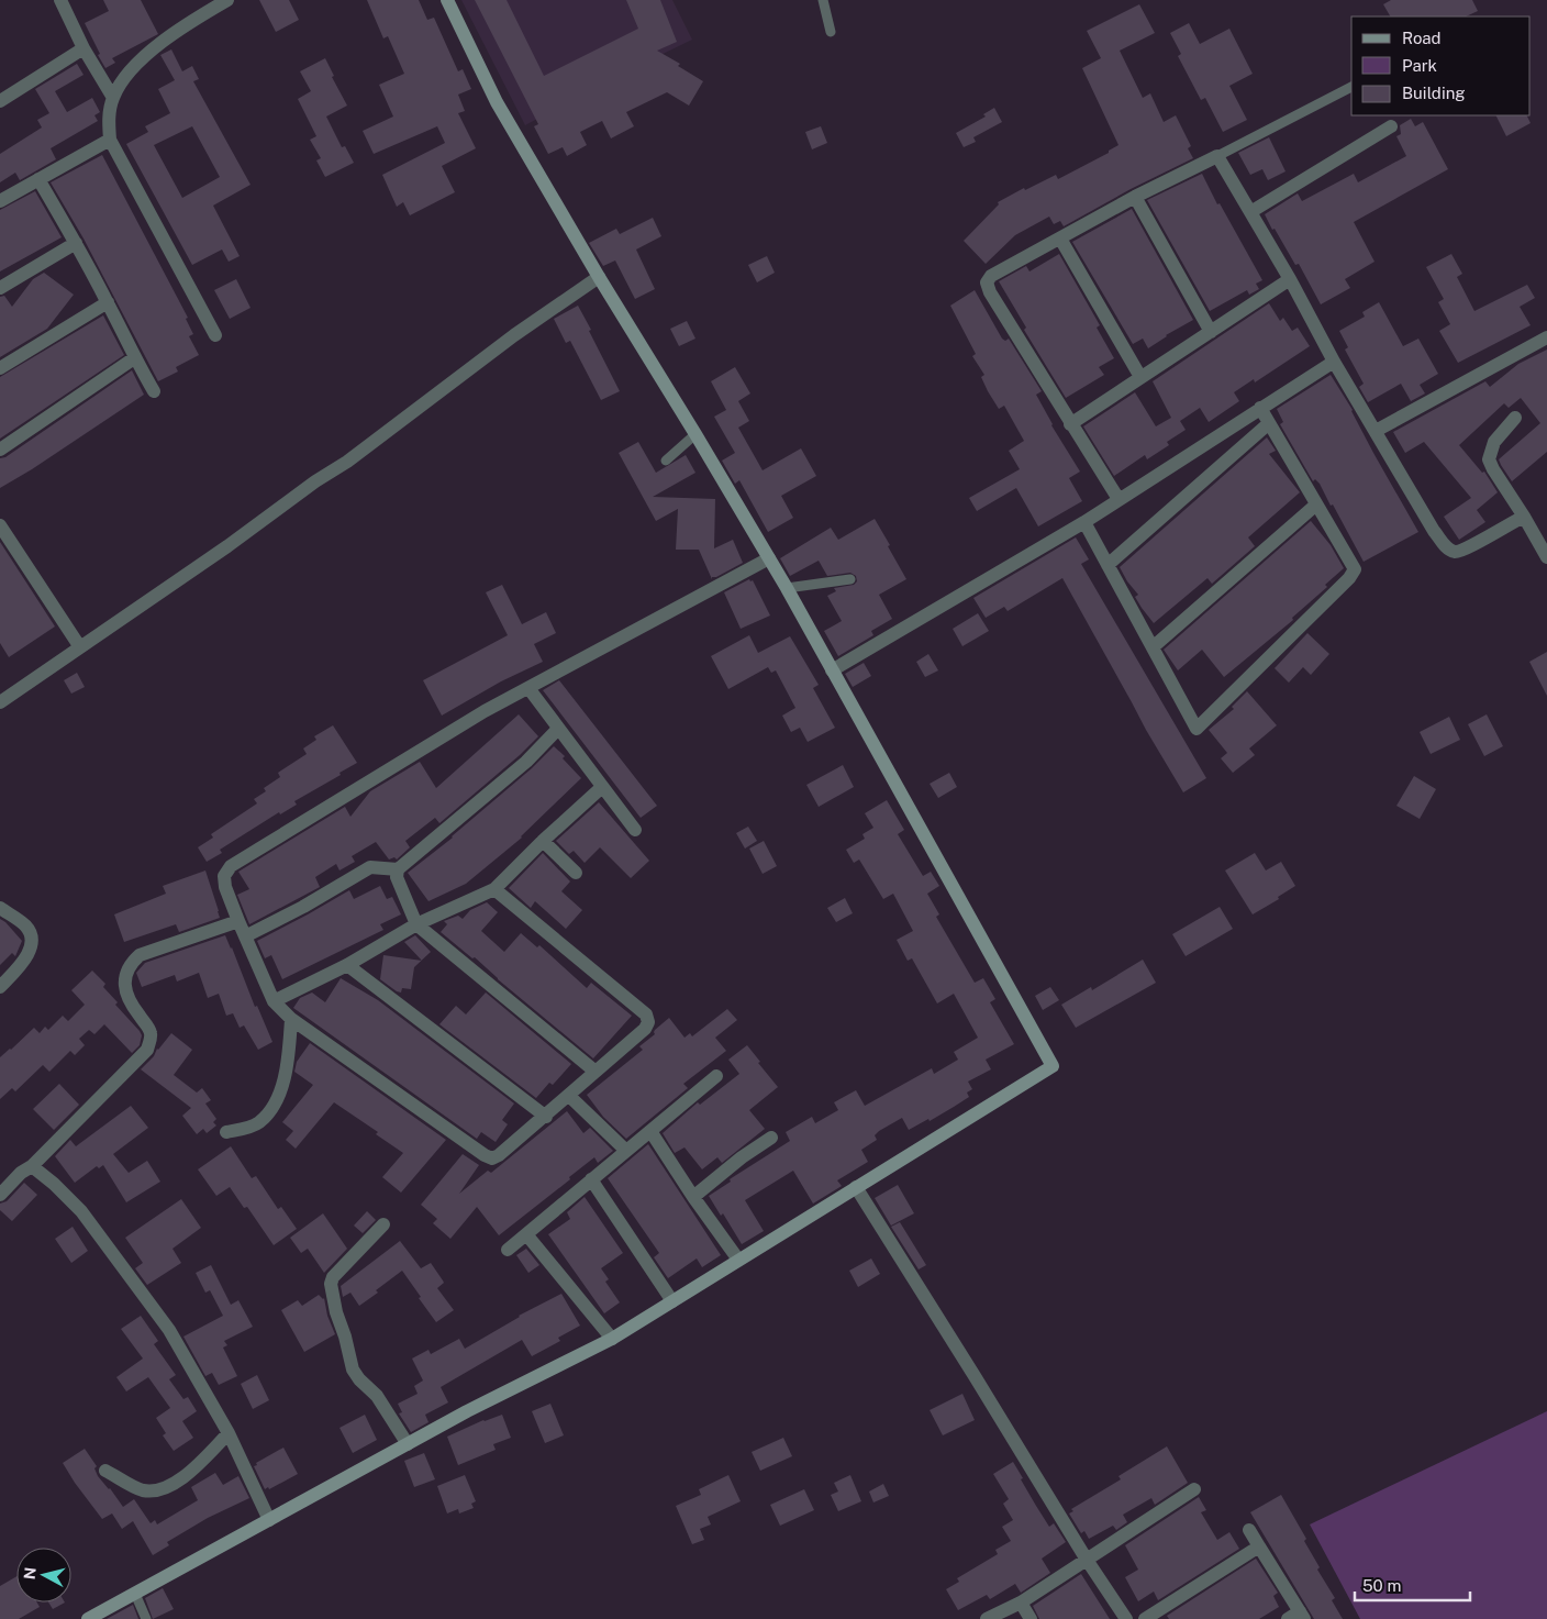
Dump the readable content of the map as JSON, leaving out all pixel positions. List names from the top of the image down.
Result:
{
  "legend": ["Road", "Park", "Building"],
  "scale_bar": "50 m",
  "north": "left"
}
